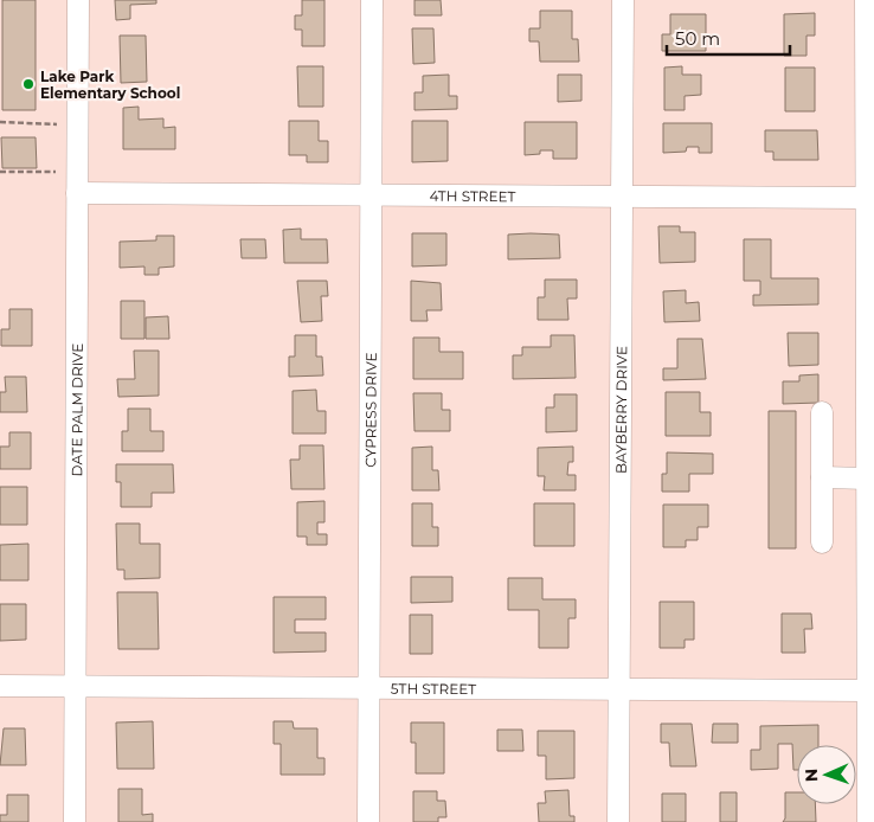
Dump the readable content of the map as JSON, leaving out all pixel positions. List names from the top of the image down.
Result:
{
  "streets": {
    "street": [
      "4TH STREET",
      "DATE PALM DRIVE",
      "CYPRESS DRIVE",
      "BAYBERRY DRIVE",
      "5TH STREET"
    ]
  },
  "crossings": [
    ["4TH STREET", "DATE PALM DRIVE"],
    ["4TH STREET", "CYPRESS DRIVE"],
    ["4TH STREET", "BAYBERRY DRIVE"],
    ["DATE PALM DRIVE", "5TH STREET"],
    ["CYPRESS DRIVE", "5TH STREET"],
    ["BAYBERRY DRIVE", "5TH STREET"]
  ],
  "places": ["Lake Park Elementary School"],
  "scale_bar": "50 m",
  "north": "left"
}
